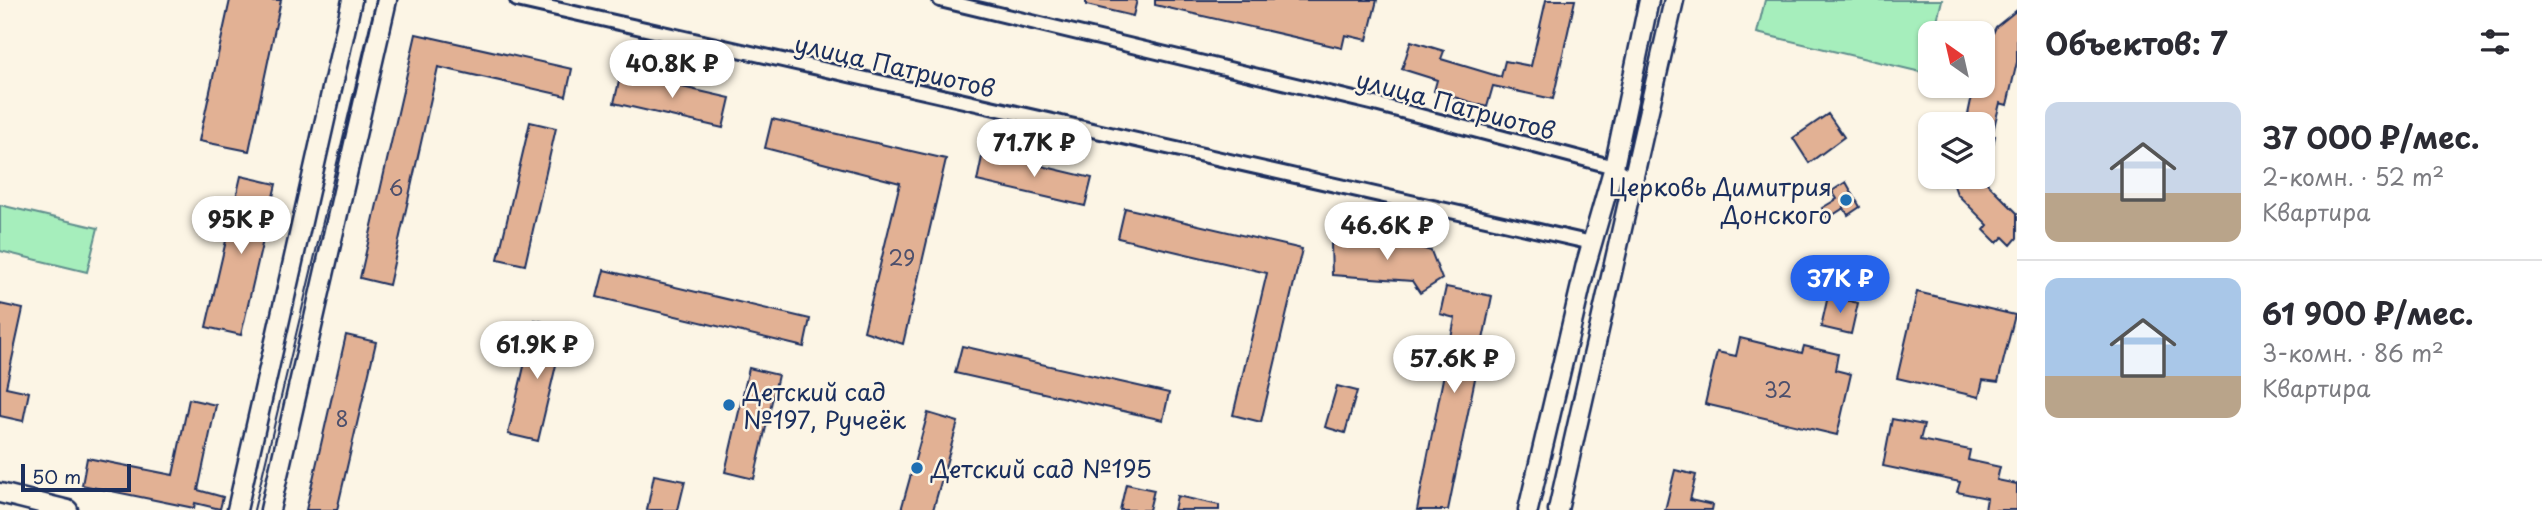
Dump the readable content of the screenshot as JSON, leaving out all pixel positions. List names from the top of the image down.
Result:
{
  "streets": {
    "street": ["улица Патриотов"]
  },
  "places": ["Церковь Димитрия Донского", "Детский сад №197, Ручеёк", "Детский сад №195"],
  "house_numbers": [
    "6",
    "29",
    "32",
    "8"
  ],
  "scale_bar": "50 m",
  "north": "top left",
  "page": {
    "heading": "Объектов: 7",
    "price": [
      "40.8K ₽",
      "71.7K ₽",
      "95K ₽",
      "46.6K ₽",
      "37K ₽",
      "61.9K ₽",
      "57.6K ₽"
    ],
    "list": [
      {
        "name": "37 000 ₽/мес.",
        "note": "2-комн. · 52 m² · Квартира"
      },
      {
        "name": "61 900 ₽/мес.",
        "note": "3-комн. · 86 m² · Квартира"
      }
    ],
    "scale": "50 m"
  }
}
